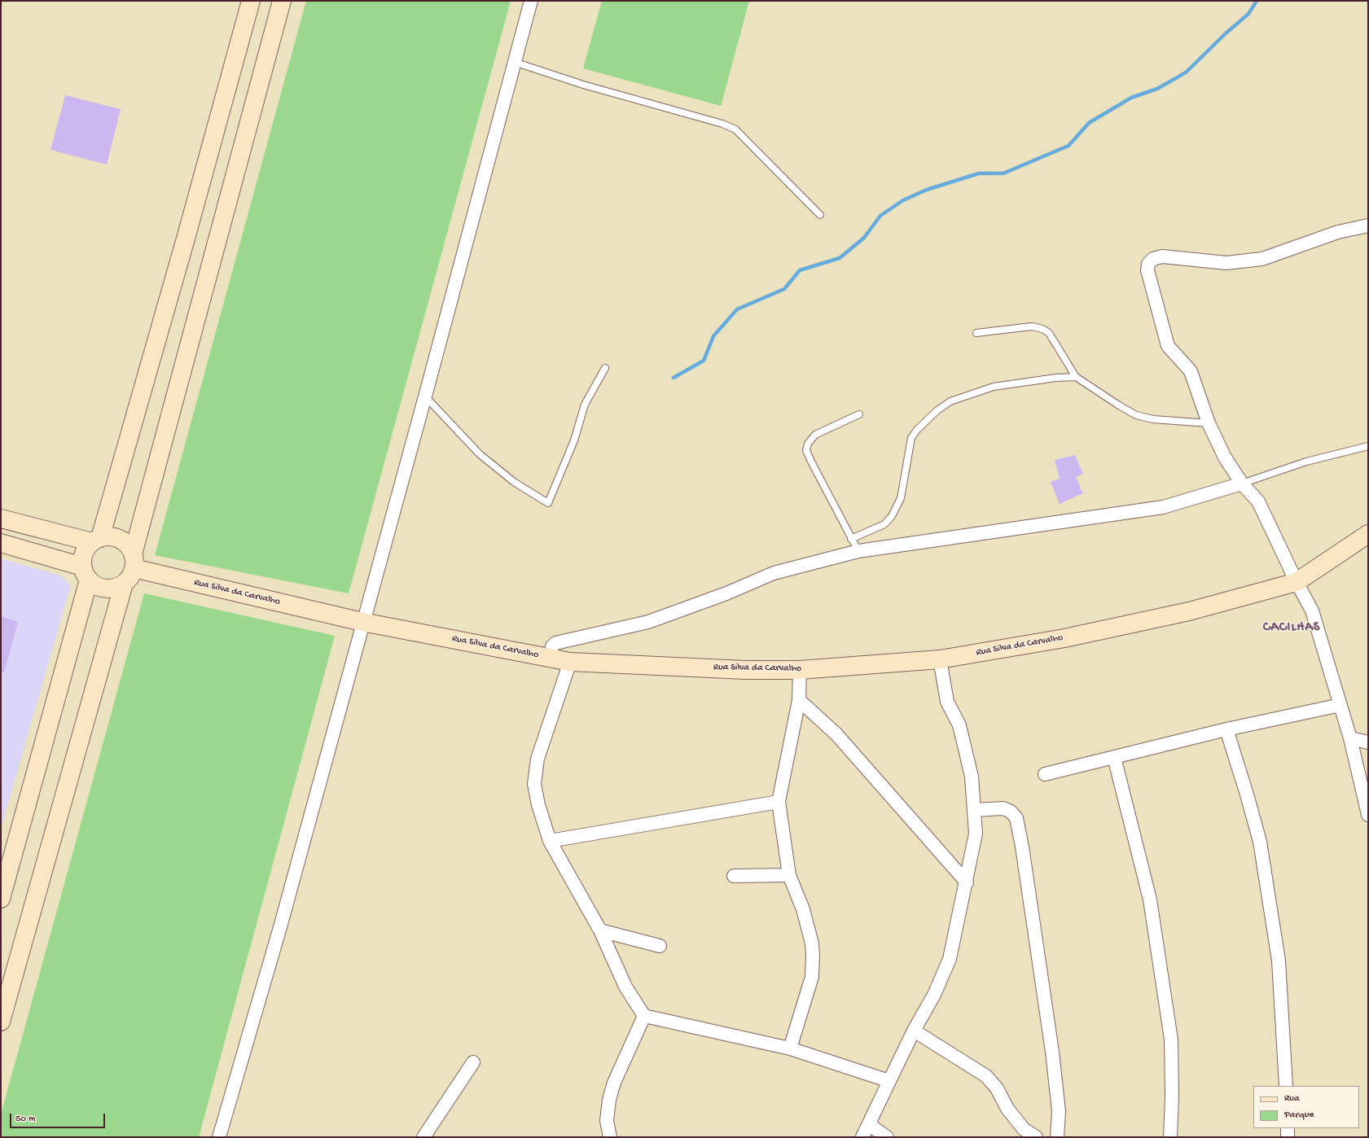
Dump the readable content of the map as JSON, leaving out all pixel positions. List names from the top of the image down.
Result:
{
  "streets": {
    "main road": ["Rua Silva da Carvalho"]
  },
  "districts": ["CACILHAS"],
  "legend": ["Rua", "Parque"],
  "scale_bar": "50 m"
}
